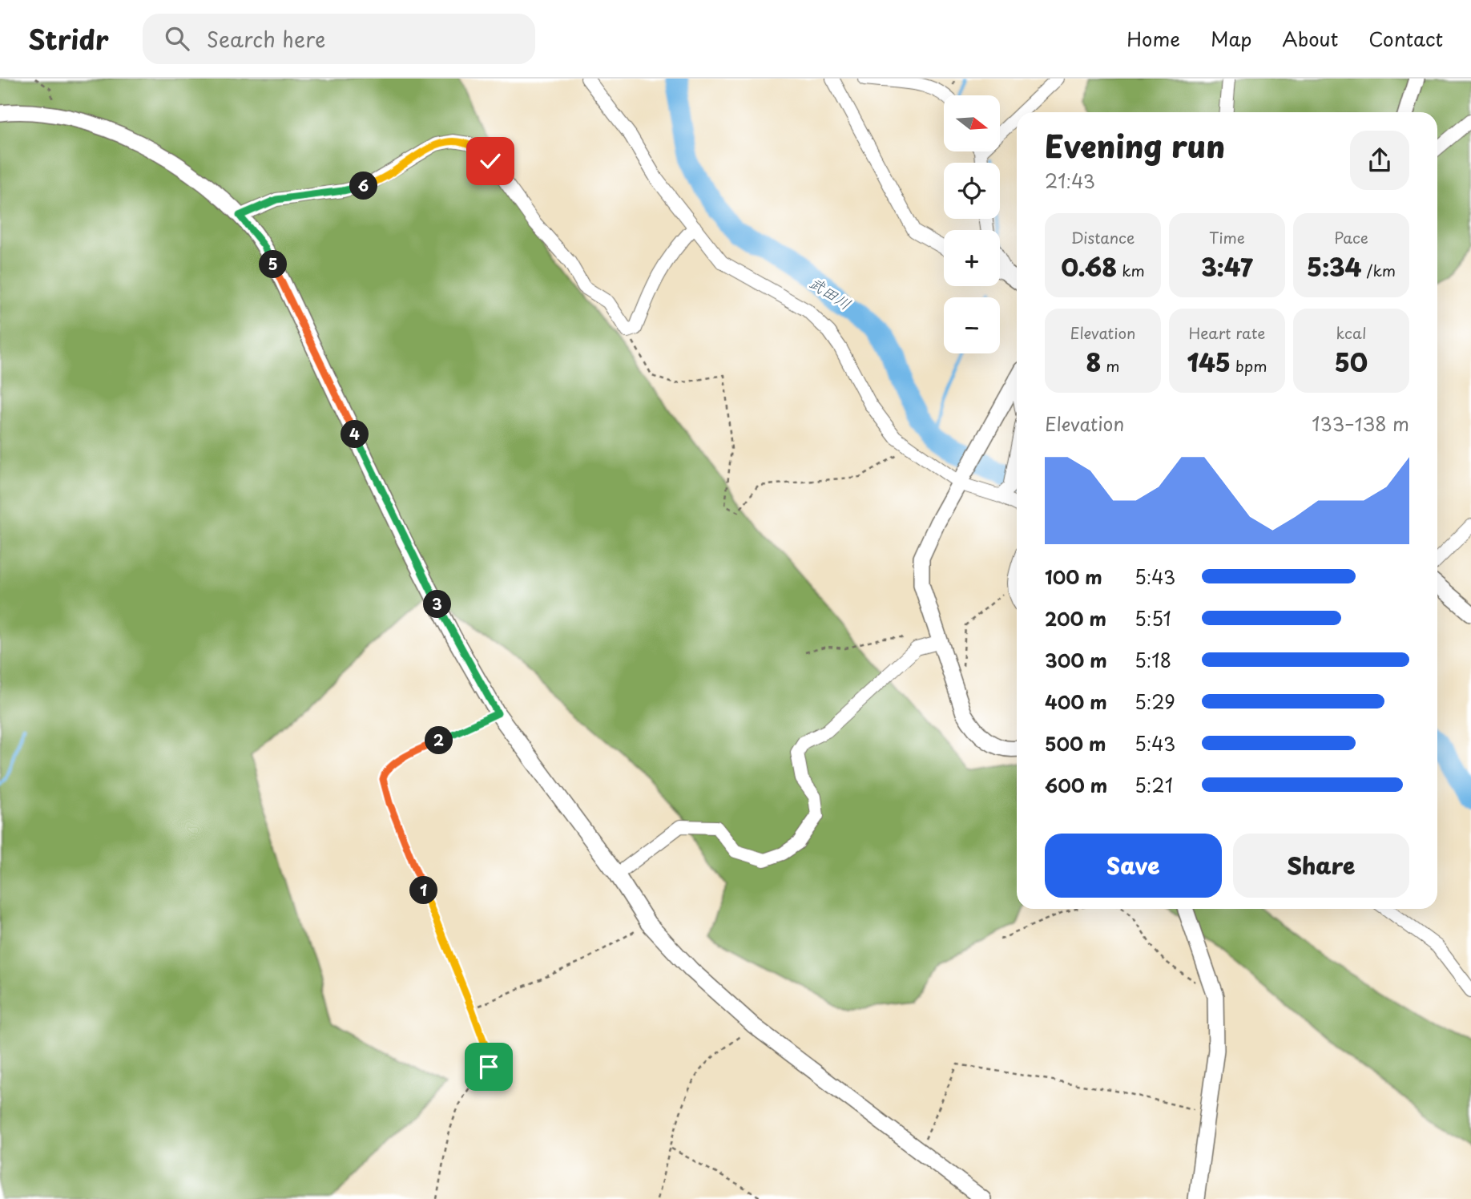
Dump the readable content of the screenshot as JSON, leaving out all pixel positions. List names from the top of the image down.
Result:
{
  "water": ["武田川"],
  "north": "right",
  "page": {
    "header": "Stridr",
    "search": "Search here",
    "nav": [
      "Home",
      "Map",
      "About",
      "Contact"
    ],
    "map_buttons": ["+", "−"],
    "heading": ["Evening run", "21:43"],
    "pins": [
      "6",
      "5",
      "4",
      "3",
      "2",
      "1"
    ],
    "stats": [
      ["Distance", "0.68 km"],
      ["Time", "3:47"],
      ["Pace", "5:34 /km"],
      ["Elevation", "8 m"],
      ["Heart rate", "145 bpm"],
      ["kcal", "50"]
    ],
    "chart": ["Elevation", "133–138 m"],
    "list": [
      {
        "name": "100 m",
        "note": "5:43"
      },
      {
        "name": "200 m",
        "note": "5:51"
      },
      {
        "name": "300 m",
        "note": "5:18"
      },
      {
        "name": "400 m",
        "note": "5:29"
      },
      {
        "name": "500 m",
        "note": "5:43"
      },
      {
        "name": "600 m",
        "note": "5:21"
      }
    ],
    "buttons": ["Save", "Share"]
  }
}
